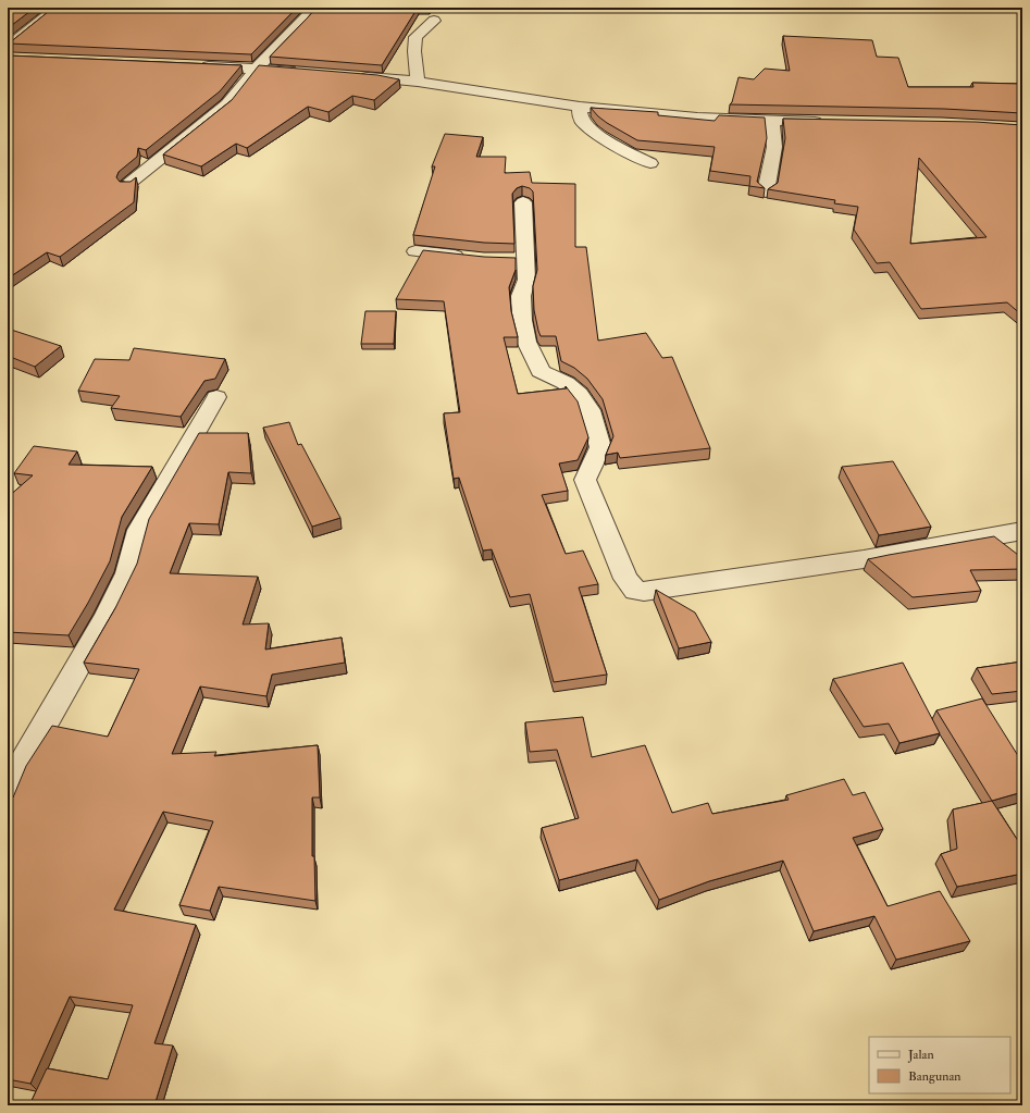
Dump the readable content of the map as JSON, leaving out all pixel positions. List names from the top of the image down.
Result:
{
  "legend": ["Jalan", "Bangunan"]
}
